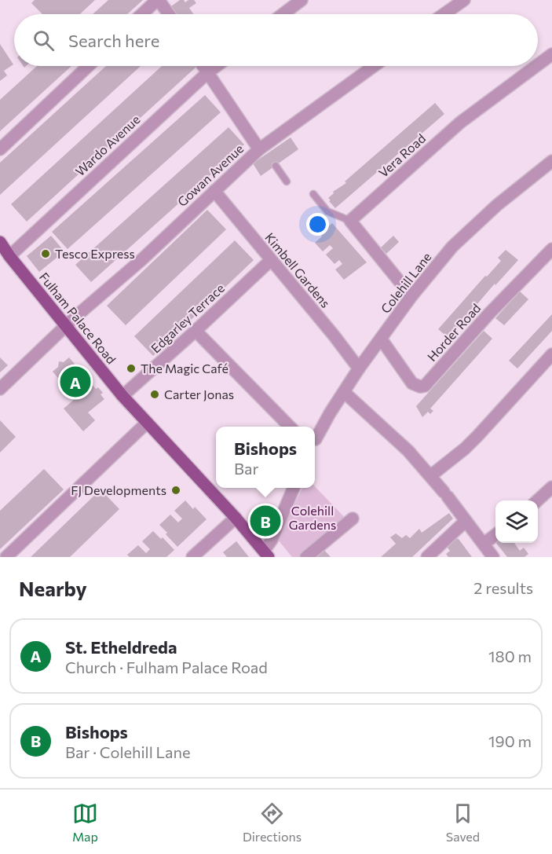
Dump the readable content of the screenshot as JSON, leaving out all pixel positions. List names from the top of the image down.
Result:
{
  "streets": {
    "main road": ["Fulham Palace Road"],
    "street": [
      "Wardo Avenue",
      "Vera Road",
      "Gowan Avenue",
      "Kimbell Gardens",
      "Colehill Lane",
      "Edgarley Terrace",
      "Horder Road"
    ]
  },
  "crossings": [
    ["Wardo Avenue", "Fulham Palace Road"],
    ["Gowan Avenue", "Kimbell Gardens"],
    ["Gowan Avenue", "Fulham Palace Road"],
    ["Kimbell Gardens", "Colehill Lane"],
    ["Kimbell Gardens", "Edgarley Terrace"],
    ["Colehill Lane", "Horder Road"],
    ["Fulham Palace Road", "Edgarley Terrace"]
  ],
  "parks": ["Colehill Gardens"],
  "places": [
    "Tesco Express",
    "The Magic Café",
    "Carter Jonas",
    "FJ Developments"
  ],
  "page": {
    "search": "Search here",
    "pins": ["A", "B"],
    "popup": ["Bishops", "Bar"],
    "heading": ["Nearby", "2 results"],
    "list": [
      {
        "mark": "A",
        "name": "St. Etheldreda",
        "note": "Church · Fulham Palace Road",
        "value": "180 m"
      },
      {
        "mark": "B",
        "name": "Bishops",
        "note": "Bar · Colehill Lane",
        "value": "190 m"
      }
    ],
    "nav": ["Map", "Directions", "Saved"]
  }
}
